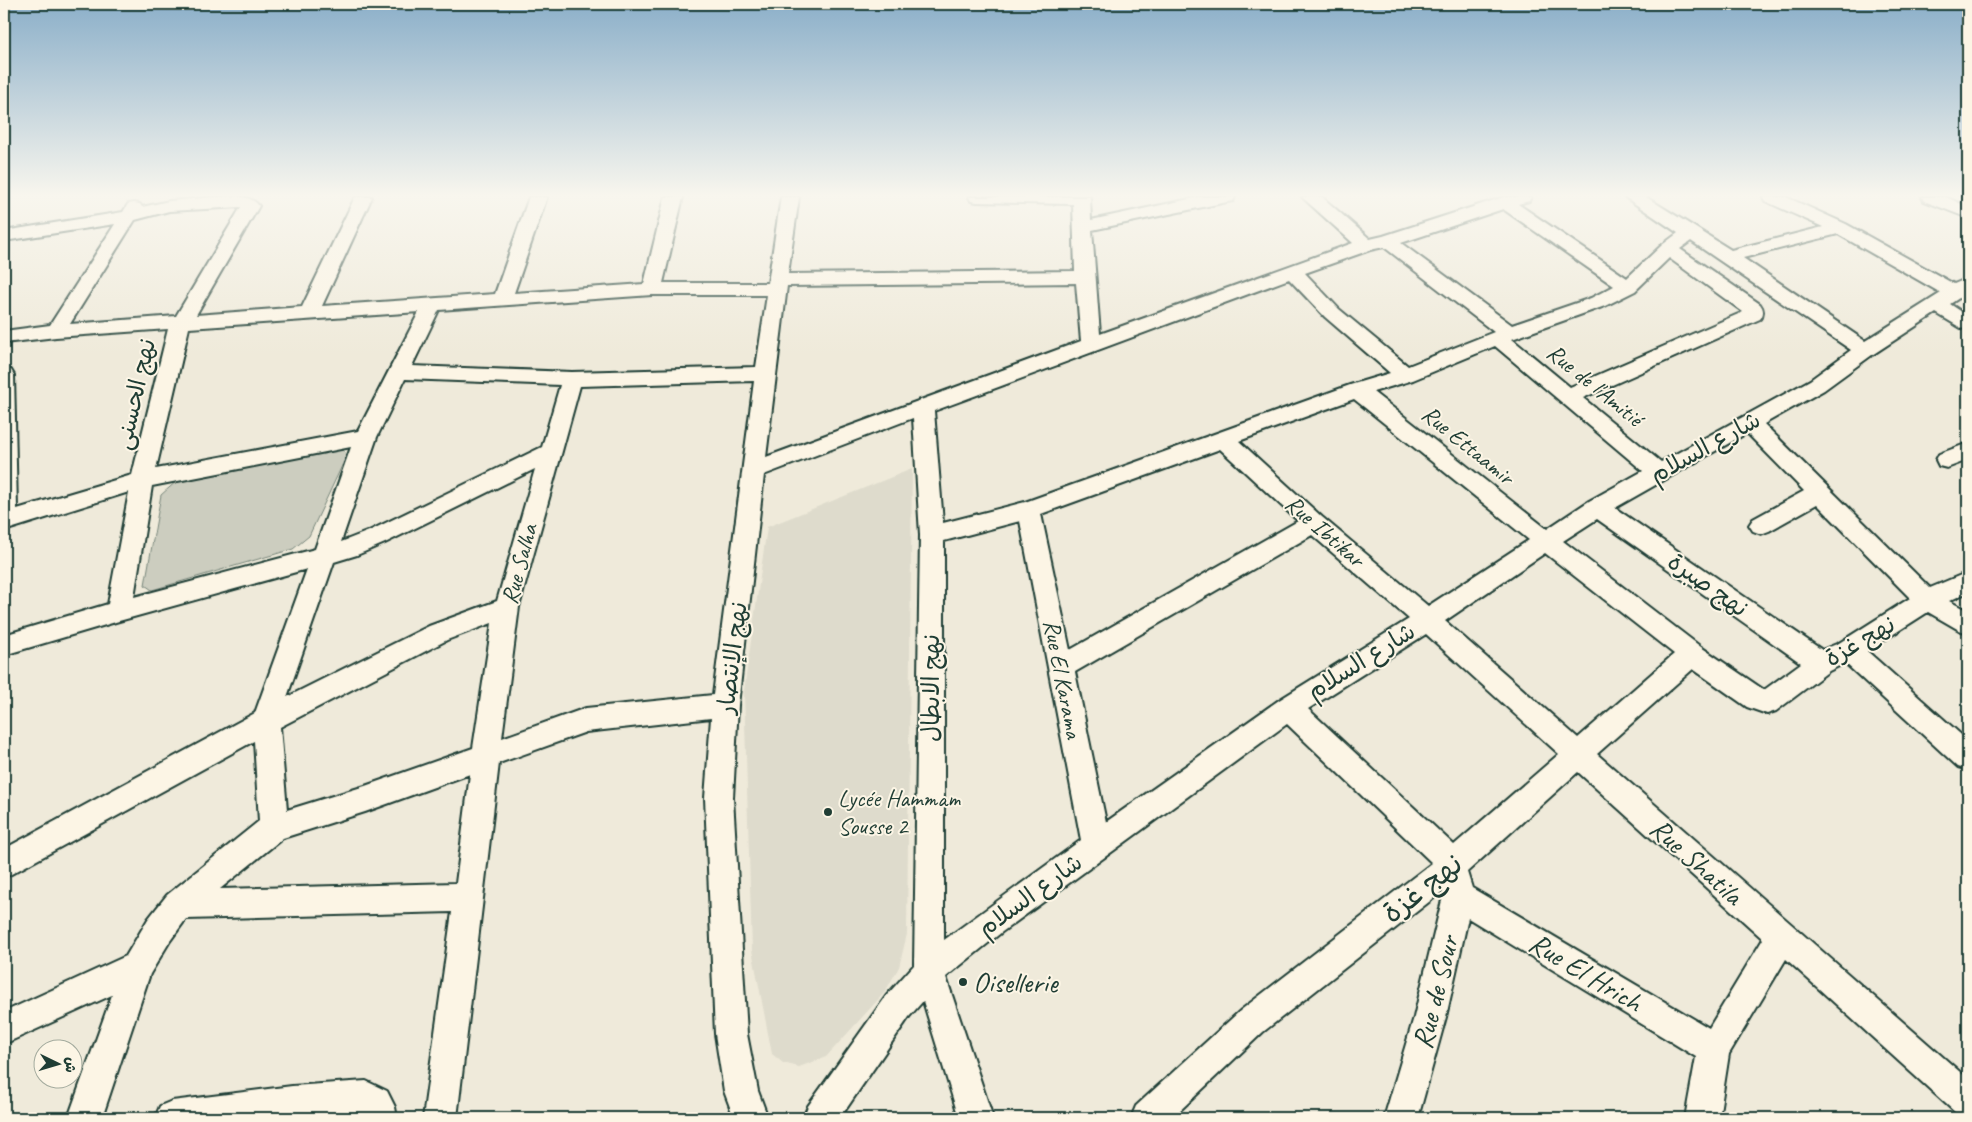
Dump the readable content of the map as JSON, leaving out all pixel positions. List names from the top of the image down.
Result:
{
  "streets": {
    "street": [
      "Rue de l'Amitié",
      "نهج الحسنى",
      "Rue Ettaamir",
      "شارع السلام",
      "Rue Ibtikar",
      "Rue Salha",
      "نهج صبرة",
      "نهج غزة",
      "نهج الإنتصار",
      "Rue El Karama",
      "نهج الابطال",
      "Rue Shatila",
      "Rue El Hrich",
      "Rue de Sour"
    ]
  },
  "crossings": [
    ["Rue de l'Amitié", "شارع السلام"],
    ["Rue Ettaamir", "شارع السلام"],
    ["Rue Ettaamir", "نهج غزة"],
    ["شارع السلام", "Rue Ibtikar"],
    ["شارع السلام", "نهج صبرة"],
    ["شارع السلام", "Rue El Karama"],
    ["شارع السلام", "نهج الابطال"],
    ["شارع السلام", "Rue Shatila"],
    ["Rue Ibtikar", "Rue Shatila"],
    ["نهج صبرة", "نهج غزة"],
    ["نهج غزة", "Rue Shatila"],
    ["نهج غزة", "Rue de Sour"],
    ["Rue El Hrich", "Rue de Sour"]
  ],
  "places": ["Lycée Hammam Sousse 2", "Oisellerie"],
  "north": "right"
}
